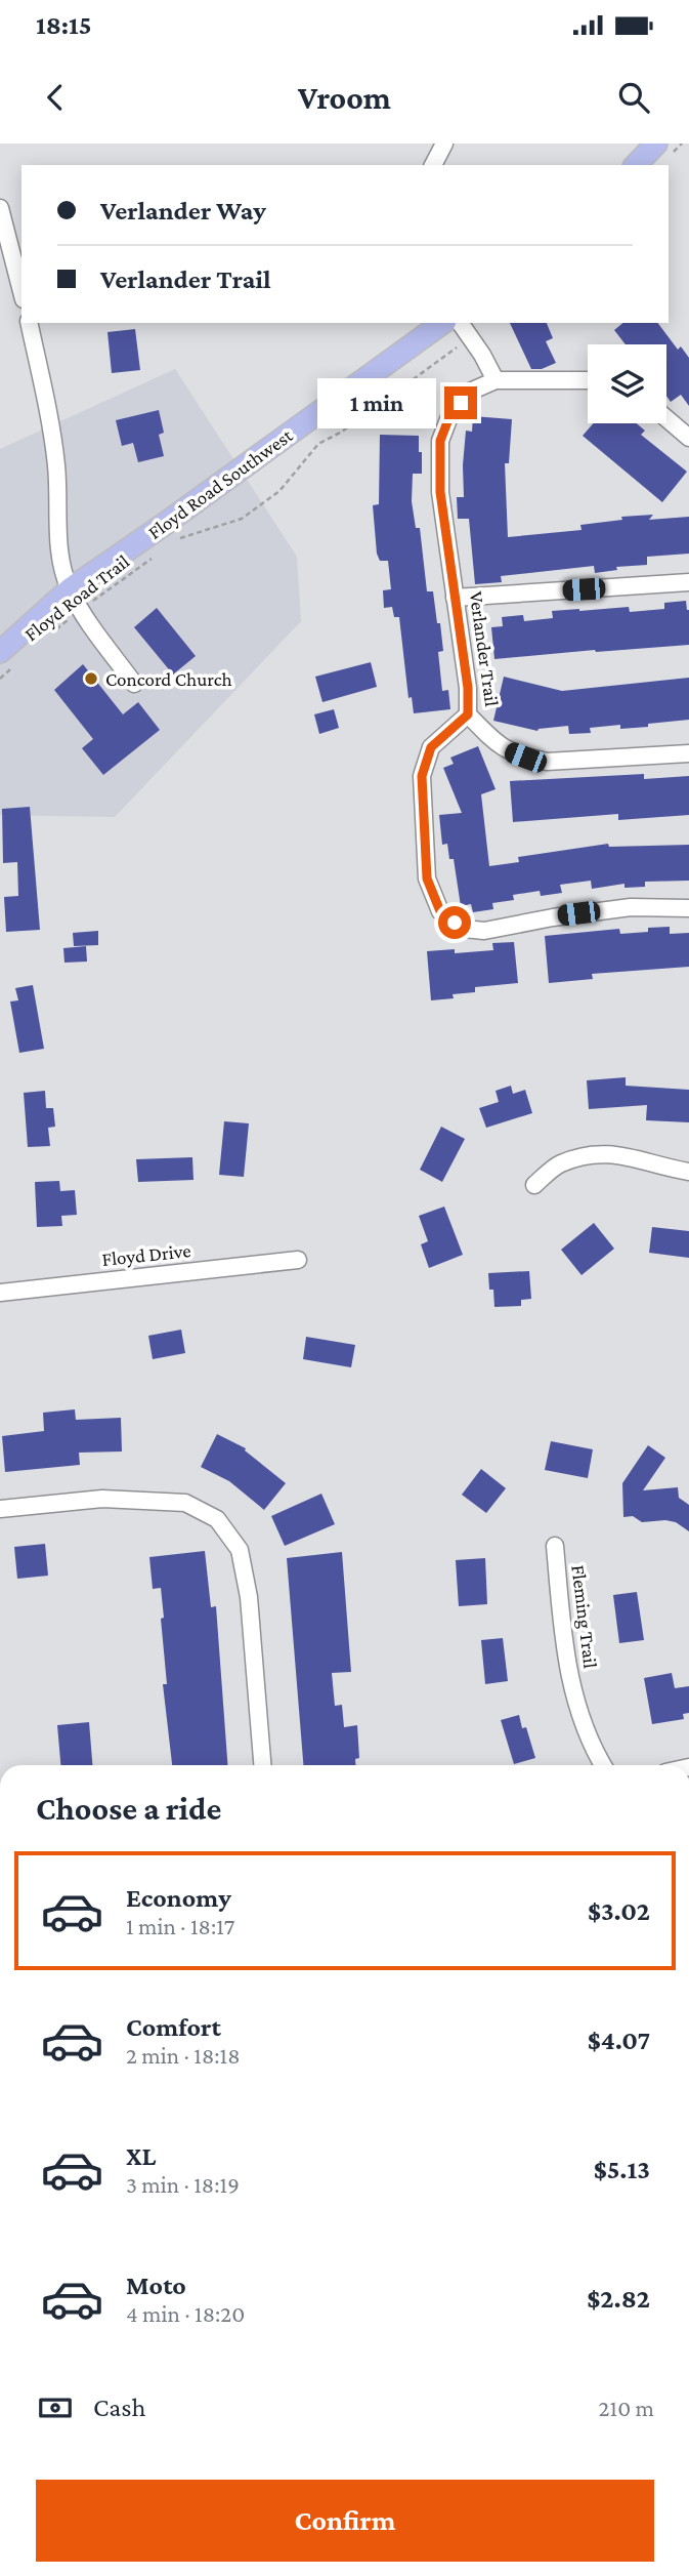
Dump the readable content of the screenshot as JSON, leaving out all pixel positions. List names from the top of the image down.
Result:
{
  "streets": {
    "main road": ["Floyd Road Southwest"],
    "street": ["Verlander Trail", "Floyd Drive", "Fleming Trail"],
    "path": ["Floyd Road Trail"]
  },
  "crossings": [
    ["Floyd Road Southwest", "Floyd Road Trail"]
  ],
  "places": ["Concord Church"],
  "page": {
    "status": "18:15",
    "header": "Vroom",
    "banner": ["Verlander Way", "Verlander Trail"],
    "bubble": "1 min",
    "heading": "Choose a ride",
    "list": [
      {
        "name": "Economy",
        "note": "1 min · 18:17",
        "value": "$3.02"
      },
      {
        "name": "Comfort",
        "note": "2 min · 18:18",
        "value": "$4.07"
      },
      {
        "name": "XL",
        "note": "3 min · 18:19",
        "value": "$5.13"
      },
      {
        "name": "Moto",
        "note": "4 min · 18:20",
        "value": "$2.82"
      }
    ],
    "pay": ["Cash", "210 m"],
    "buttons": "Confirm"
  }
}
